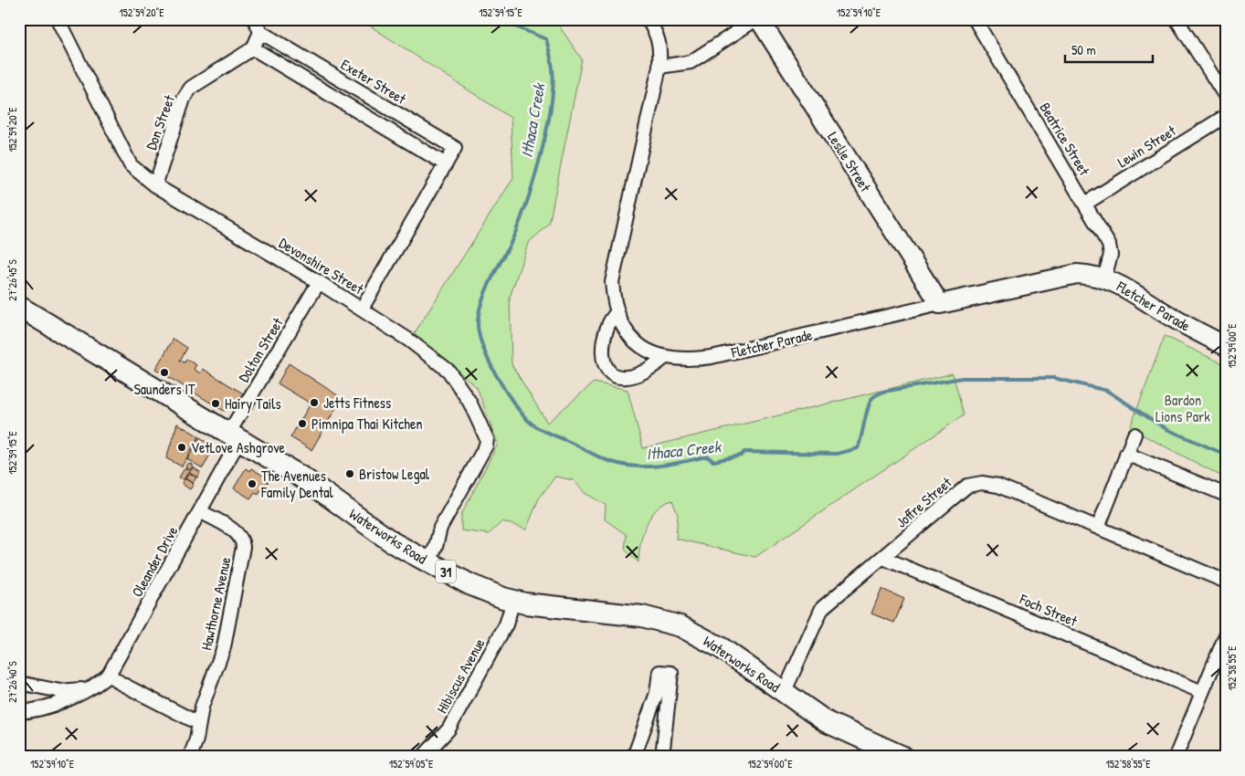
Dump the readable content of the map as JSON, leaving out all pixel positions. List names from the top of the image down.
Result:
{
  "streets": {
    "main road": ["Waterworks Road", "31"],
    "street": [
      "Exeter Street",
      "Don Street",
      "Beatrice Street",
      "Lewin Street",
      "Leslie Street",
      "Devonshire Street",
      "Fletcher Parade",
      "Dolton Street",
      "Joffre Street",
      "Oleander Drive",
      "Hawthorne Avenue",
      "Foch Street",
      "Hibiscus Avenue"
    ]
  },
  "crossings": [
    ["Exeter Street", "Devonshire Street"],
    ["Don Street", "Devonshire Street"],
    ["Beatrice Street", "Lewin Street"],
    ["Beatrice Street", "Fletcher Parade"],
    ["Leslie Street", "Fletcher Parade"],
    ["Devonshire Street", "Dolton Street"],
    ["Devonshire Street", "Waterworks Road"],
    ["Dolton Street", "Waterworks Road"],
    ["Dolton Street", "Oleander Drive"],
    ["Joffre Street", "Waterworks Road"],
    ["Joffre Street", "Foch Street"],
    ["Waterworks Road", "Oleander Drive"],
    ["Waterworks Road", "Hibiscus Avenue"],
    ["Oleander Drive", "Hawthorne Avenue"]
  ],
  "water": ["Ithaca Creek"],
  "parks": ["Bardon Lions Park"],
  "places": [
    "Saunders IT",
    "Jetts Fitness",
    "Hairy Tails",
    "Pimnipa Thai Kitchen",
    "VetLove Ashgrove",
    "Bristow Legal",
    "The Avenues Family Dental"
  ],
  "scale_bar": "50 m",
  "coordinates": [
    "152°59'20\"E",
    "152°59'15\"E",
    "152°59'10\"E",
    "27°26'45\"S",
    "152°59'00\"E",
    "152°58'55\"E",
    "27°26'40\"S",
    "152°59'05\"E"
  ]
}
